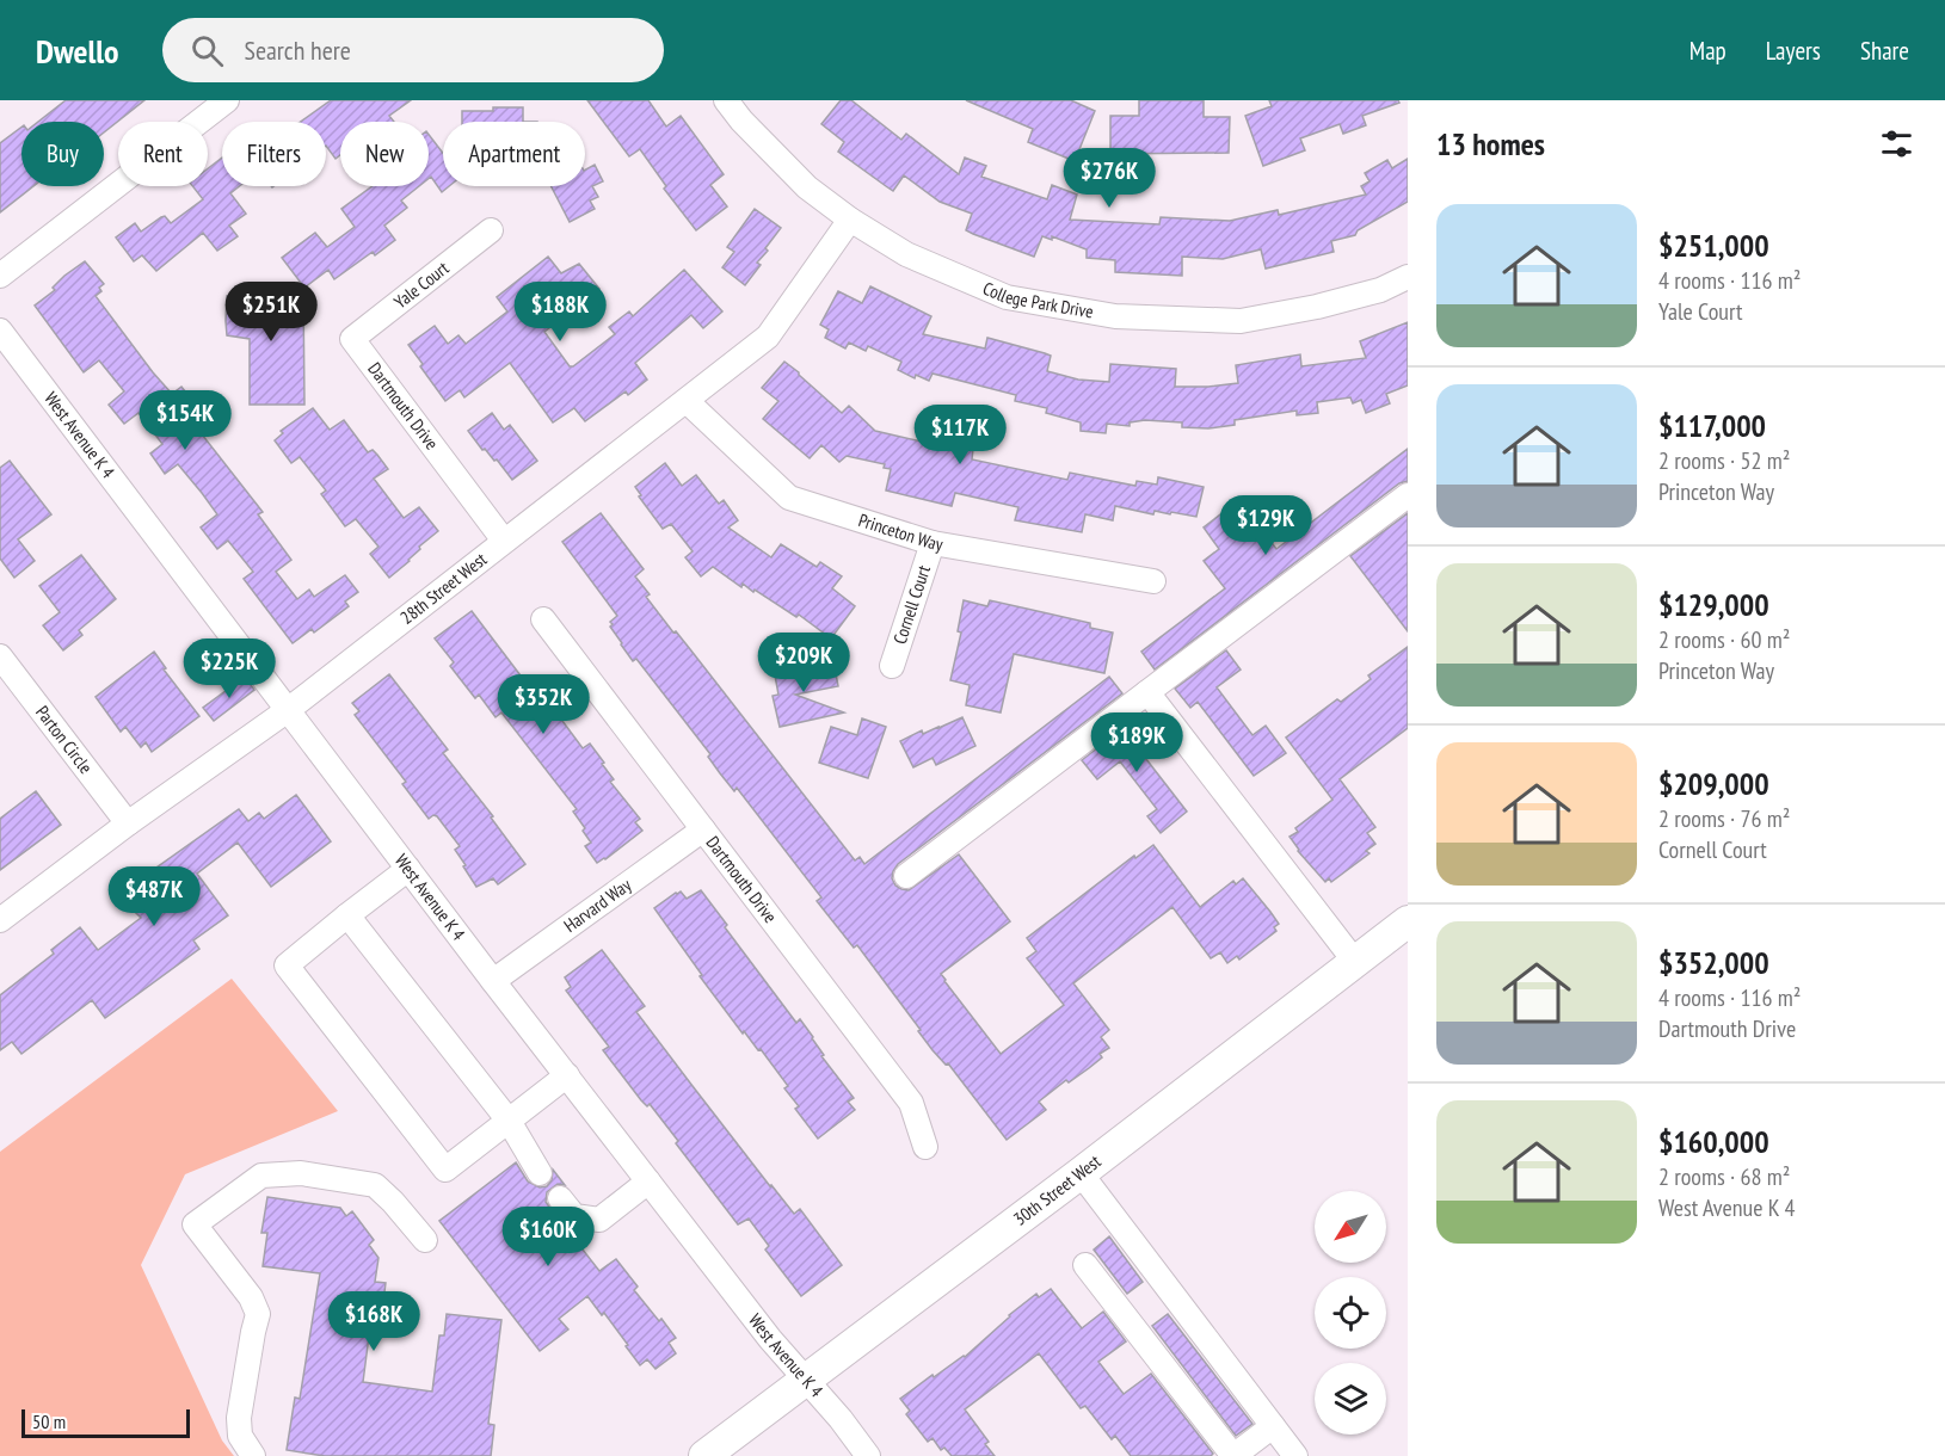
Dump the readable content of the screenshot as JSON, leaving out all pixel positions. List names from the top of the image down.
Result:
{
  "streets": {
    "main road": ["30th Street West"],
    "street": [
      "Yale Court",
      "College Park Drive",
      "Dartmouth Drive",
      "West Avenue K 4",
      "Princeton Way",
      "28th Street West",
      "Cornell Court",
      "Parton Circle",
      "Harvard Way"
    ]
  },
  "crossings": [
    ["Yale Court", "Dartmouth Drive"],
    ["College Park Drive", "28th Street West"],
    ["Dartmouth Drive", "28th Street West"],
    ["Dartmouth Drive", "Harvard Way"],
    ["West Avenue K 4", "28th Street West"],
    ["West Avenue K 4", "Harvard Way"],
    ["West Avenue K 4", "30th Street West"],
    ["Princeton Way", "28th Street West"],
    ["Princeton Way", "Cornell Court"],
    ["28th Street West", "Parton Circle"]
  ],
  "scale_bar": "50 m",
  "north": "bottom left",
  "page": {
    "header": "Dwello",
    "search": "Search here",
    "nav": ["Map", "Layers", "Share"],
    "heading": "13 homes",
    "chip": [
      "Buy",
      "Rent",
      "Filters",
      "New",
      "Apartment"
    ],
    "price": [
      "$276K",
      "$251K",
      "$188K",
      "$154K",
      "$117K",
      "$129K",
      "$209K",
      "$225K",
      "$352K",
      "$189K",
      "$487K",
      "$160K",
      "$168K"
    ],
    "list": [
      {
        "name": "$251,000",
        "note": "4 rooms · 116 m² · Yale Court"
      },
      {
        "name": "$117,000",
        "note": "2 rooms · 52 m² · Princeton Way"
      },
      {
        "name": "$129,000",
        "note": "2 rooms · 60 m² · Princeton Way"
      },
      {
        "name": "$209,000",
        "note": "2 rooms · 76 m² · Cornell Court"
      },
      {
        "name": "$352,000",
        "note": "4 rooms · 116 m² · Dartmouth Drive"
      },
      {
        "name": "$160,000",
        "note": "2 rooms · 68 m² · West Avenue K 4"
      }
    ],
    "scale": "50 m"
  }
}
